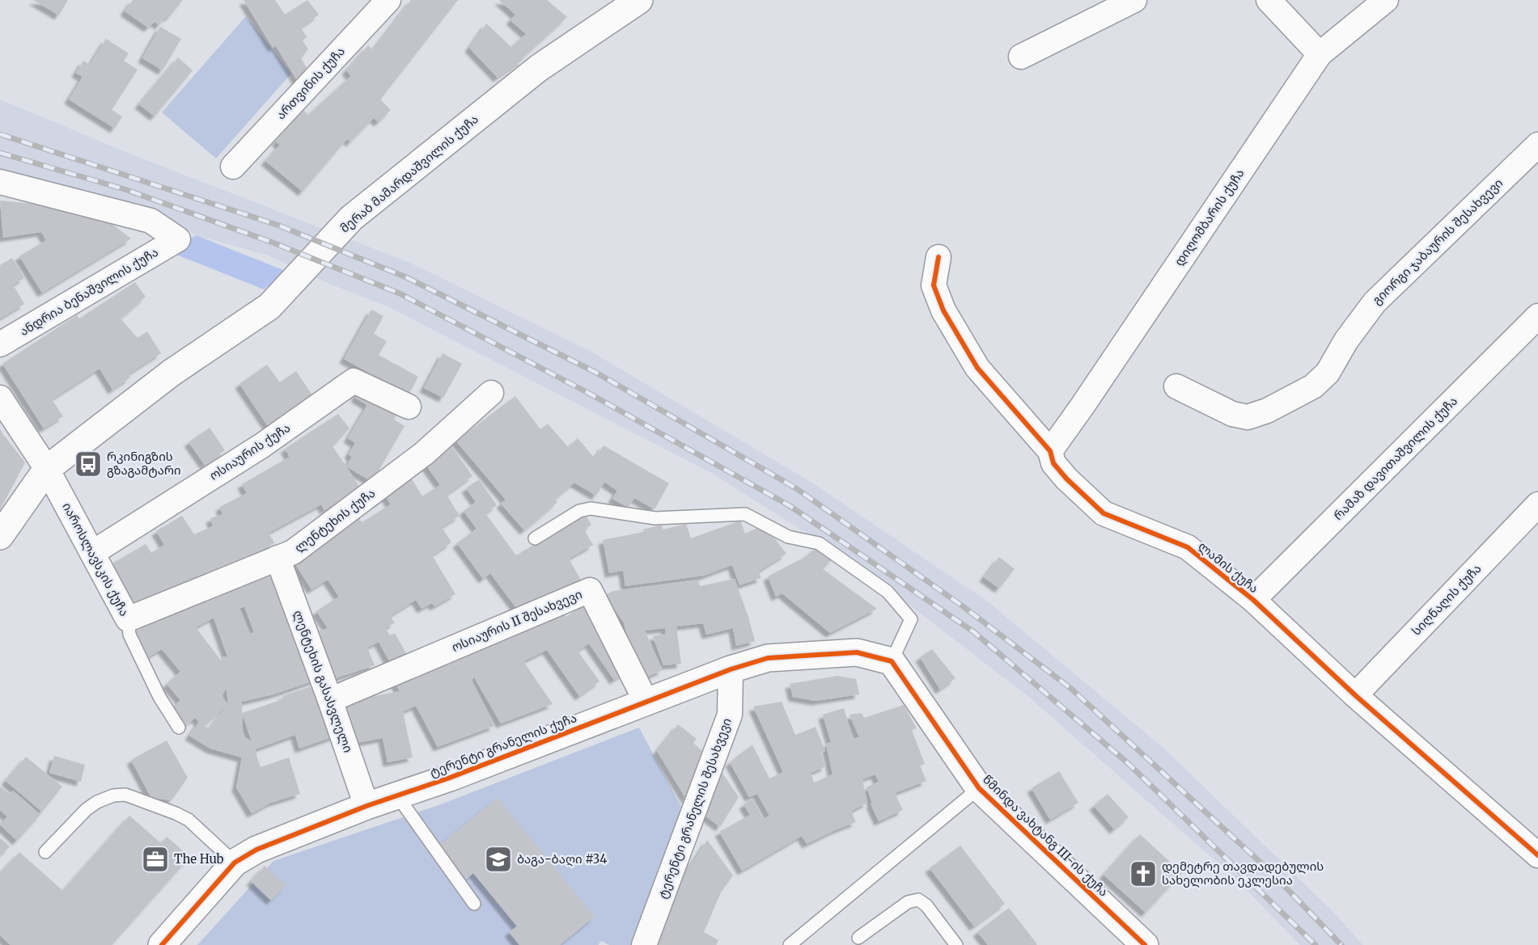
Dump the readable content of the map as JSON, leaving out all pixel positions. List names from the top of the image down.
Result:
{
  "streets": {
    "street": [
      "ართვინის ქუჩა",
      "მერაბ მამარდაშვილის ქუჩა",
      "დიღომბარის ქუჩა",
      "გიორგი ჯაბაურის შესახვევი",
      "ანდრია ბენაშვილის ქუჩა",
      "ოსიაურის ქუჩა",
      "რამაზ დავითაშვილის ქუჩა",
      "ლენტეხის ქუჩა",
      "იაროსლავსკის ქუჩა",
      "ლამის ქუჩა",
      "სიღნაღის ქუჩა",
      "ოსიაურის II შესახვევი",
      "ლენტეხის გასასვლელი",
      "ტერენტი გრანელის ქუჩა",
      "ტერენტი გრანელის შესახვევი",
      "წმინდა ვახტანგ III-ის ქუჩა"
    ]
  },
  "crossings": [
    ["მერაბ მამარდაშვილის ქუჩა", "იაროსლავსკის ქუჩა"],
    ["დიღომბარის ქუჩა", "ლამის ქუჩა"],
    ["ოსიაურის ქუჩა", "იაროსლავსკის ქუჩა"],
    ["რამაზ დავითაშვილის ქუჩა", "ლამის ქუჩა"],
    ["ლენტეხის ქუჩა", "იაროსლავსკის ქუჩა"],
    ["ლენტეხის ქუჩა", "ლენტეხის გასასვლელი"],
    ["ლამის ქუჩა", "სიღნაღის ქუჩა"],
    ["ოსიაურის II შესახვევი", "ლენტეხის გასასვლელი"],
    ["ოსიაურის II შესახვევი", "ტერენტი გრანელის ქუჩა"],
    ["ლენტეხის გასასვლელი", "ტერენტი გრანელის ქუჩა"],
    ["ტერენტი გრანელის ქუჩა", "ტერენტი გრანელის შესახვევი"],
    ["ტერენტი გრანელის ქუჩა", "წმინდა ვახტანგ III-ის ქუჩა"]
  ],
  "places": {
    "bus stop": ["რკინიგზის გზაგამტარი"],
    "office": ["The Hub"],
    "school or university": ["ბაგა-ბაღი #34"],
    "church": ["დემეტრე თავდადებულის სახელობის ეკლესია"]
  }
}
